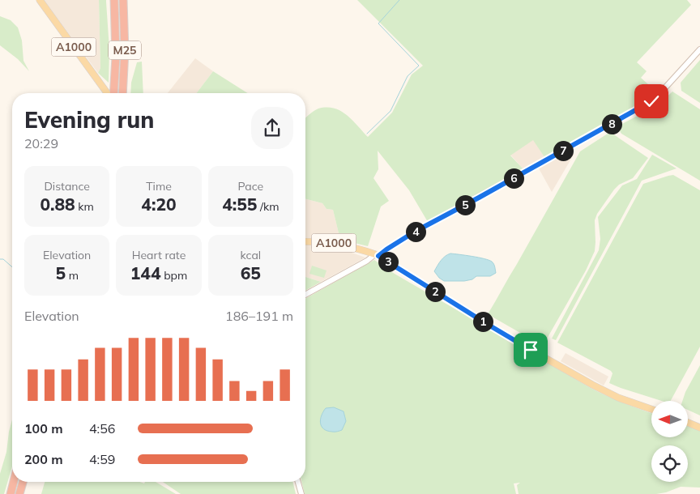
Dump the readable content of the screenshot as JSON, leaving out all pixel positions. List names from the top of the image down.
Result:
{
  "streets": {
    "highway": ["M25"],
    "main road": ["A1000"]
  },
  "north": "left",
  "page": {
    "heading": ["Evening run", "20:29"],
    "pins": [
      "8",
      "7",
      "6",
      "5",
      "4",
      "3",
      "2",
      "1"
    ],
    "stats": [
      ["Distance", "0.88 km"],
      ["Time", "4:20"],
      ["Pace", "4:55 /km"],
      ["Elevation", "5 m"],
      ["Heart rate", "144 bpm"],
      ["kcal", "65"]
    ],
    "chart": ["Elevation", "186–191 m"],
    "list": [
      {
        "name": "100 m",
        "note": "4:56"
      },
      {
        "name": "200 m",
        "note": "4:59"
      }
    ]
  }
}
